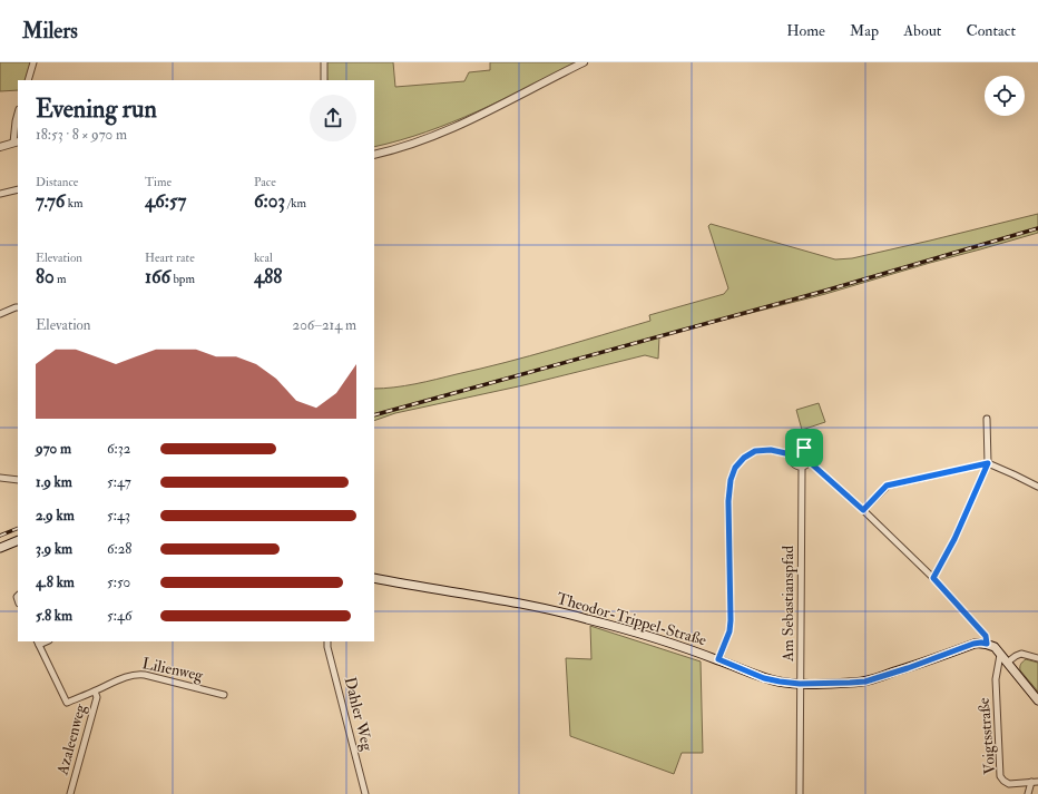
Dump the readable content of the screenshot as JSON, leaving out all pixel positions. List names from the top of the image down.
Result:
{
  "streets": {
    "main road": ["Theodor-Trippel-Straße"],
    "street": [
      "Am Sebastianspfad",
      "Lilienweg",
      "Dahler Weg",
      "Voigtsstraße",
      "Azaleenweg"
    ]
  },
  "crossings": [
    ["Am Sebastianspfad", "Theodor-Trippel-Straße"],
    ["Lilienweg", "Azaleenweg"]
  ],
  "page": {
    "header": "Milers",
    "nav": [
      "Home",
      "Map",
      "About",
      "Contact"
    ],
    "heading": ["Evening run", "18:53 · 8 × 970 m"],
    "stats": [
      ["Distance", "7.76 km"],
      ["Time", "46:57"],
      ["Pace", "6:03 /km"],
      ["Elevation", "80 m"],
      ["Heart rate", "166 bpm"],
      ["kcal", "488"]
    ],
    "chart": ["Elevation", "206–214 m"],
    "list": [
      {
        "name": "970 m",
        "note": "6:32"
      },
      {
        "name": "1.9 km",
        "note": "5:47"
      },
      {
        "name": "2.9 km",
        "note": "5:43"
      },
      {
        "name": "3.9 km",
        "note": "6:28"
      },
      {
        "name": "4.8 km",
        "note": "5:50"
      },
      {
        "name": "5.8 km",
        "note": "5:46"
      }
    ]
  }
}
